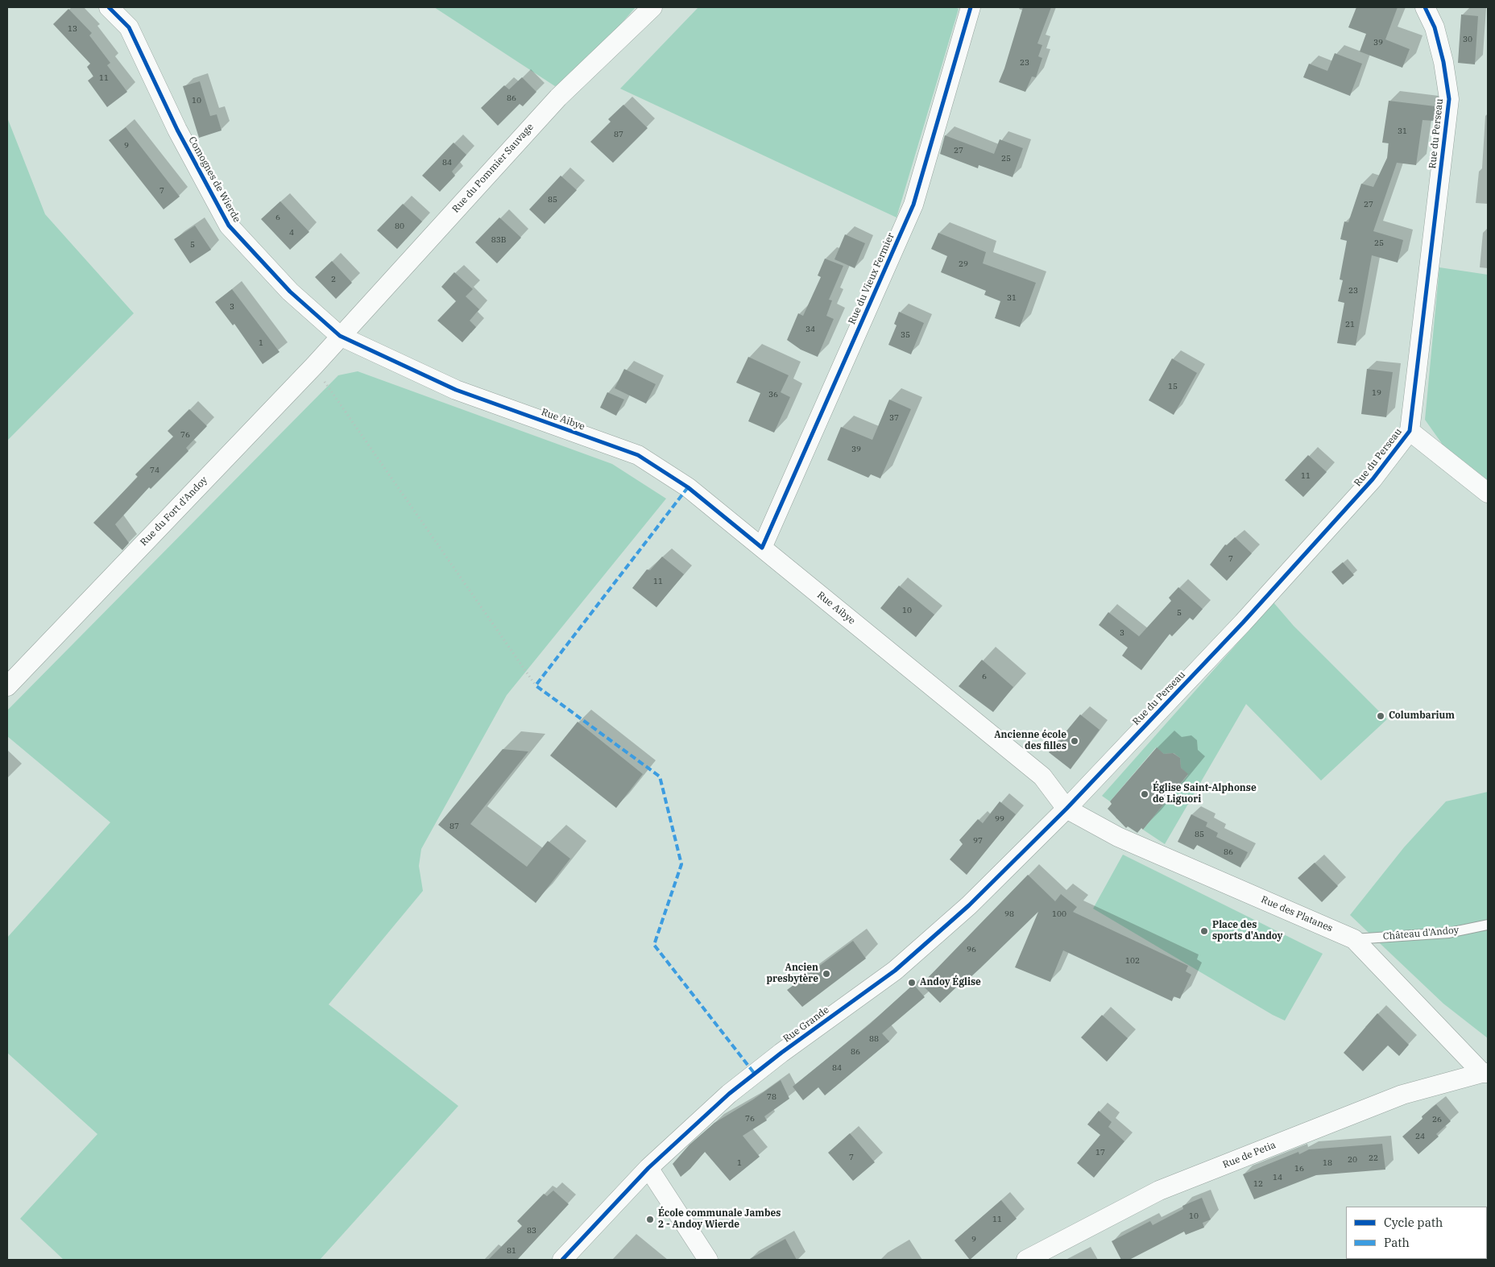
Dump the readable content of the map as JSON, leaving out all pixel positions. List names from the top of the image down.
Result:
{
  "streets": {
    "street": [
      "Rue du Perseau",
      "Rue du Pommier Sauvage",
      "Comognes de Wierde",
      "Rue du Vieux Fermier",
      "Rue Aibye",
      "Rue du Fort d'Andoy",
      "Rue des Platanes",
      "Rue Grande",
      "Rue de Petia"
    ],
    "lane": ["Château d'Andoy"]
  },
  "crossings": [
    ["Rue du Perseau", "Rue Aibye"],
    ["Rue du Perseau", "Rue des Platanes"],
    ["Rue du Perseau", "Rue Grande"],
    ["Rue du Pommier Sauvage", "Comognes de Wierde"],
    ["Rue du Pommier Sauvage", "Rue Aibye"],
    ["Rue du Pommier Sauvage", "Rue du Fort d'Andoy"],
    ["Comognes de Wierde", "Rue Aibye"],
    ["Comognes de Wierde", "Rue du Fort d'Andoy"],
    ["Rue du Vieux Fermier", "Rue Aibye"],
    ["Rue Aibye", "Rue du Fort d'Andoy"],
    ["Rue Aibye", "Rue des Platanes"],
    ["Rue Aibye", "Rue Grande"],
    ["Rue des Platanes", "Château d'Andoy"],
    ["Rue des Platanes", "Rue Grande"],
    ["Rue des Platanes", "Rue de Petia"]
  ],
  "places": [
    "Columbarium",
    "Ancienne école des filles",
    "Église Saint-Alphonse de Liguori",
    "Place des sports d'Andoy",
    "Ancien presbytère",
    "Andoy Église",
    "École communale Jambes 2 - Andoy Wierde"
  ],
  "house_numbers": [
    "13",
    "30",
    "39",
    "23",
    "11",
    "86",
    "10",
    "31",
    "87",
    "9",
    "27",
    "25",
    "84",
    "7",
    "85",
    "27",
    "6",
    "80",
    "4",
    "83B",
    "25",
    "5",
    "29",
    "2",
    "23",
    "31",
    "3",
    "21",
    "34",
    "35",
    "1",
    "15",
    "19",
    "36",
    "37",
    "76",
    "39",
    "74",
    "11",
    "7",
    "11",
    "10",
    "5",
    "3",
    "6",
    "99",
    "87",
    "85",
    "97",
    "86",
    "98",
    "100",
    "96",
    "102",
    "88",
    "86",
    "84",
    "78",
    "76",
    "26",
    "24",
    "17",
    "7",
    "22",
    "20",
    "1",
    "18",
    "16",
    "14",
    "12",
    "10",
    "11",
    "83",
    "9",
    "81"
  ],
  "legend": ["Cycle path", "Path"]
}
